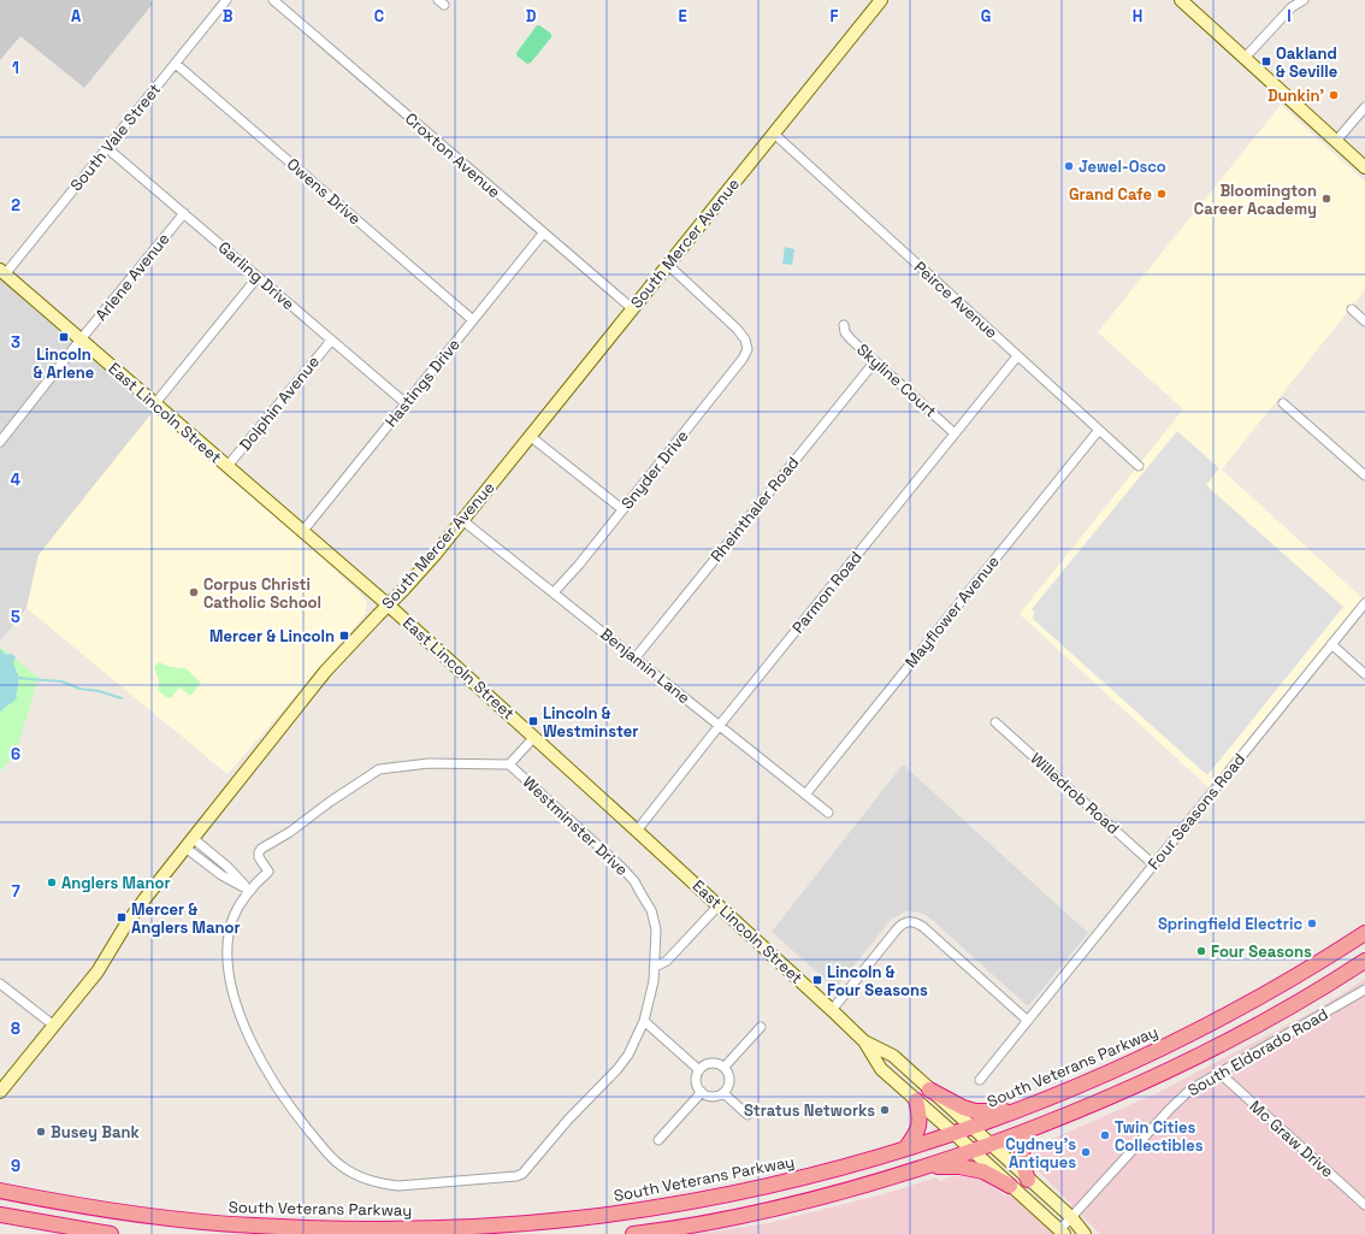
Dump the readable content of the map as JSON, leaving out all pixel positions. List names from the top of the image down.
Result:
{
  "streets": {
    "highway": ["South Veterans Parkway"],
    "main road": ["South Mercer Avenue", "East Lincoln Street"],
    "street": [
      "South Vale Street",
      "Croxton Avenue",
      "Owens Drive",
      "Garling Drive",
      "Arlene Avenue",
      "Peirce Avenue",
      "Skyline Court",
      "Hastings Drive",
      "Dolphin Avenue",
      "Snyder Drive",
      "Rheinthaler Road",
      "Parmon Road",
      "Mayflower Avenue",
      "Benjamin Lane",
      "Willedrob Road",
      "Four Seasons Road",
      "Westminster Drive",
      "South Eldorado Road",
      "Mc Graw Drive"
    ]
  },
  "crossings": [
    ["South Vale Street", "Owens Drive"],
    ["South Vale Street", "Garling Drive"],
    ["South Vale Street", "East Lincoln Street"],
    ["Croxton Avenue", "South Mercer Avenue"],
    ["Croxton Avenue", "Hastings Drive"],
    ["Owens Drive", "Hastings Drive"],
    ["South Mercer Avenue", "Peirce Avenue"],
    ["South Mercer Avenue", "East Lincoln Street"],
    ["South Mercer Avenue", "Snyder Drive"],
    ["South Mercer Avenue", "Benjamin Lane"],
    ["Garling Drive", "Arlene Avenue"],
    ["Garling Drive", "Hastings Drive"],
    ["Garling Drive", "Dolphin Avenue"],
    ["Arlene Avenue", "East Lincoln Street"],
    ["Peirce Avenue", "Parmon Road"],
    ["Peirce Avenue", "Mayflower Avenue"],
    ["Skyline Court", "Rheinthaler Road"],
    ["Skyline Court", "Parmon Road"],
    ["Hastings Drive", "East Lincoln Street"],
    ["Dolphin Avenue", "East Lincoln Street"],
    ["East Lincoln Street", "Parmon Road"],
    ["East Lincoln Street", "South Eldorado Road"],
    ["East Lincoln Street", "South Veterans Parkway"],
    ["Snyder Drive", "Benjamin Lane"],
    ["Rheinthaler Road", "Benjamin Lane"],
    ["Parmon Road", "Benjamin Lane"],
    ["Mayflower Avenue", "Benjamin Lane"],
    ["Willedrob Road", "Four Seasons Road"],
    ["South Eldorado Road", "Mc Graw Drive"]
  ],
  "places": {
    "transit": [
      "Oakland & Seville",
      "Lincoln & Arlene",
      "Mercer & Lincoln",
      "Lincoln & Westminster",
      "Mercer & Anglers Manor",
      "Lincoln & Four Seasons"
    ],
    "other": [
      "Dunkin'",
      "Jewel-Osco",
      "Grand Cafe",
      "Bloomington Career Academy",
      "Corpus Christi Catholic School",
      "Anglers Manor",
      "Springfield Electric",
      "Four Seasons",
      "Stratus Networks",
      "Busey Bank",
      "Twin Cities Collectibles",
      "Cydney's Antiques"
    ]
  },
  "grid": {
    "columns": [
      "A",
      "B",
      "C",
      "D",
      "E",
      "F",
      "G",
      "H",
      "I"
    ],
    "rows": [
      "1",
      "2",
      "3",
      "4",
      "5",
      "6",
      "7",
      "8",
      "9"
    ]
  }
}
